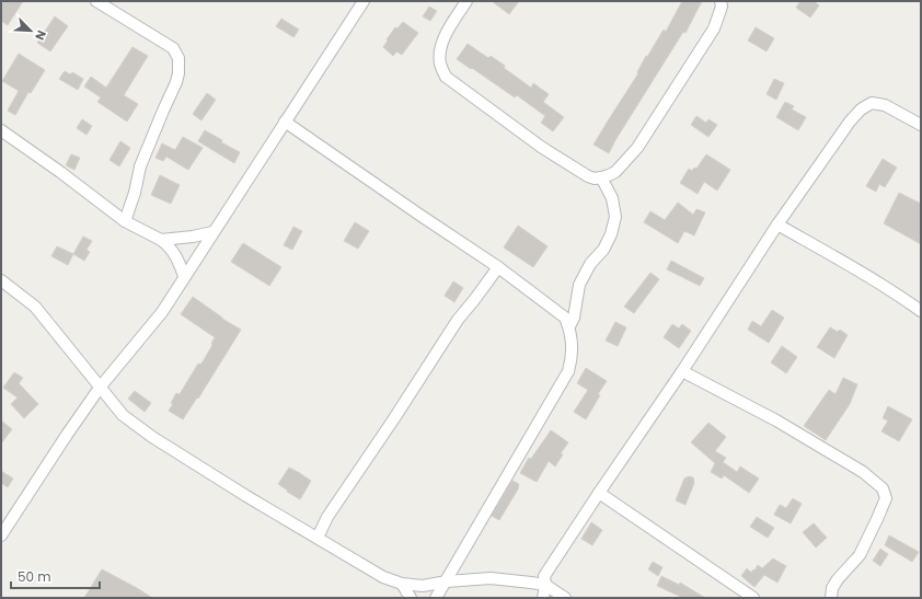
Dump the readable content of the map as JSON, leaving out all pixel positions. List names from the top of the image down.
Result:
{
  "scale_bar": "50 m",
  "north": "bottom right"
}
